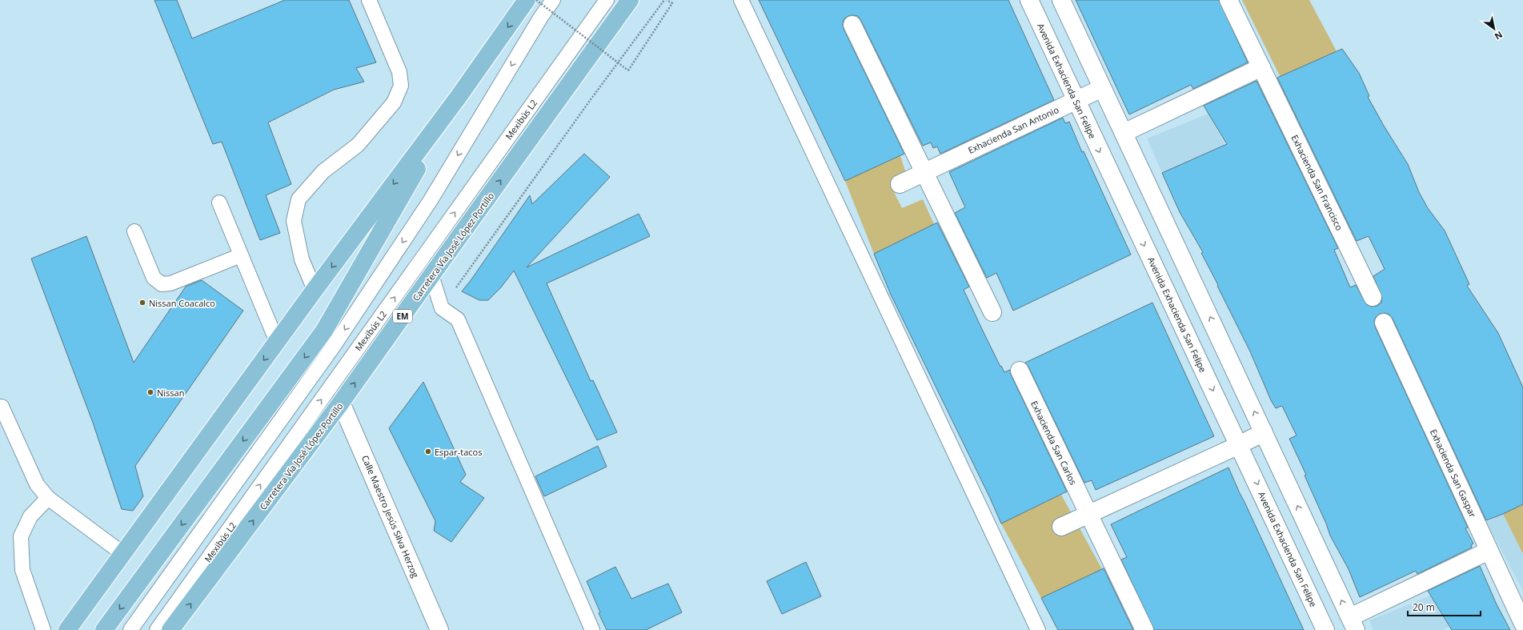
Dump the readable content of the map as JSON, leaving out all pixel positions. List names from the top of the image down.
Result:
{
  "streets": {
    "main road": ["Carretera Vía José López Portillo", "EM"],
    "street": [
      "Avenida Exhacienda San Felipe",
      "Exhacienda San Antonio",
      "Exhacienda San Francisco",
      "Exhacienda San Carlos",
      "Exhacienda San Gaspar",
      "Calle Maestro Jesús Silva Herzog"
    ],
    "lane": ["Mexibús L2"]
  },
  "crossings": [
    ["Avenida Exhacienda San Felipe", "Exhacienda San Antonio"],
    ["Carretera Vía José López Portillo", "Calle Maestro Jesús Silva Herzog"]
  ],
  "places": ["Nissan Coacalco", "Nissan", "Espar-tacos"],
  "scale_bar": "20 m",
  "north": "bottom right"
}
